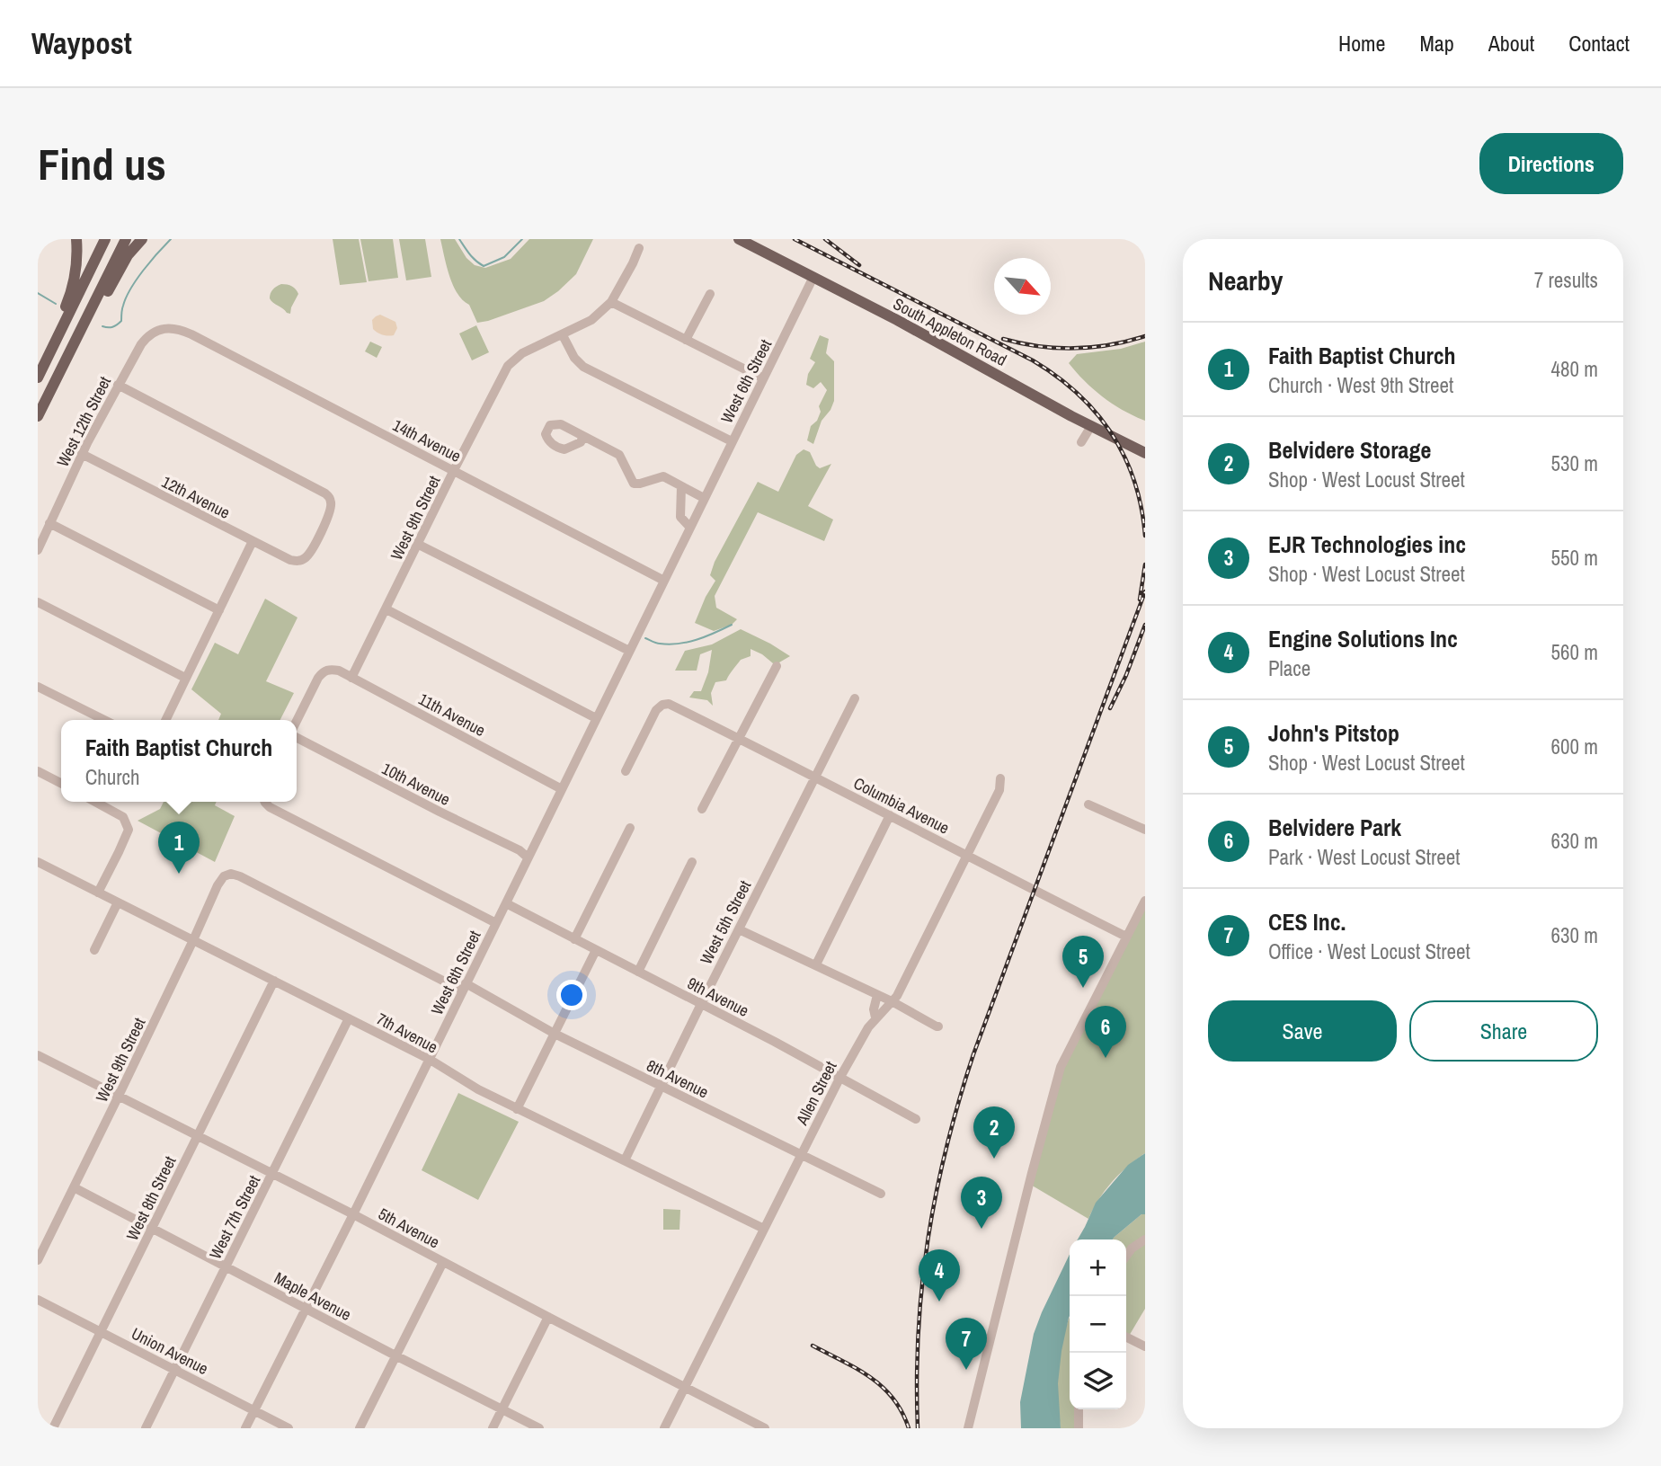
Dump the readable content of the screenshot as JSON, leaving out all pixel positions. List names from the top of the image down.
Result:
{
  "streets": {
    "main road": ["South Appleton Road"],
    "street": [
      "West 6th Street",
      "West 12th Street",
      "14th Avenue",
      "12th Avenue",
      "West 9th Street",
      "11th Avenue",
      "10th Avenue",
      "Columbia Avenue",
      "West 5th Street",
      "9th Avenue",
      "7th Avenue",
      "8th Avenue",
      "Allen Street",
      "West 8th Street",
      "West 7th Street",
      "5th Avenue",
      "Maple Avenue",
      "Union Avenue"
    ]
  },
  "crossings": [
    ["South Appleton Road", "West 6th Street"],
    ["West 6th Street", "14th Avenue"],
    ["West 6th Street", "11th Avenue"],
    ["West 6th Street", "10th Avenue"],
    ["West 6th Street", "9th Avenue"],
    ["West 6th Street", "7th Avenue"],
    ["West 6th Street", "8th Avenue"],
    ["West 6th Street", "5th Avenue"],
    ["West 6th Street", "Maple Avenue"],
    ["West 6th Street", "Union Avenue"],
    ["West 12th Street", "14th Avenue"],
    ["West 12th Street", "12th Avenue"],
    ["14th Avenue", "West 9th Street"],
    ["West 9th Street", "11th Avenue"],
    ["West 9th Street", "7th Avenue"],
    ["West 9th Street", "8th Avenue"],
    ["West 9th Street", "5th Avenue"],
    ["West 9th Street", "Maple Avenue"],
    ["Columbia Avenue", "West 5th Street"],
    ["Columbia Avenue", "Allen Street"],
    ["West 5th Street", "9th Avenue"],
    ["West 5th Street", "7th Avenue"],
    ["West 5th Street", "8th Avenue"],
    ["9th Avenue", "Allen Street"],
    ["7th Avenue", "Allen Street"],
    ["7th Avenue", "West 8th Street"],
    ["7th Avenue", "West 7th Street"],
    ["8th Avenue", "Allen Street"],
    ["Allen Street", "5th Avenue"],
    ["West 8th Street", "5th Avenue"],
    ["West 8th Street", "Maple Avenue"],
    ["West 8th Street", "Union Avenue"],
    ["West 7th Street", "5th Avenue"],
    ["West 7th Street", "Maple Avenue"],
    ["West 7th Street", "Union Avenue"]
  ],
  "north": "bottom right",
  "page": {
    "header": "Waypost",
    "nav": [
      "Home",
      "Map",
      "About",
      "Contact"
    ],
    "buttons": [
      "Directions",
      ["Save", "Share"]
    ],
    "title": "Find us",
    "heading": ["Nearby", "7 results"],
    "list": [
      {
        "mark": "1",
        "name": "Faith Baptist Church",
        "note": "Church · West 9th Street",
        "value": "480 m"
      },
      {
        "mark": "2",
        "name": "Belvidere Storage",
        "note": "Shop · West Locust Street",
        "value": "530 m"
      },
      {
        "mark": "3",
        "name": "EJR Technologies inc",
        "note": "Shop · West Locust Street",
        "value": "550 m"
      },
      {
        "mark": "4",
        "name": "Engine Solutions Inc",
        "note": "Place",
        "value": "560 m"
      },
      {
        "mark": "5",
        "name": "John's Pitstop",
        "note": "Shop · West Locust Street",
        "value": "600 m"
      },
      {
        "mark": "6",
        "name": "Belvidere Park",
        "note": "Park · West Locust Street",
        "value": "630 m"
      },
      {
        "mark": "7",
        "name": "CES Inc.",
        "note": "Office · West Locust Street",
        "value": "630 m"
      }
    ],
    "popup": ["Faith Baptist Church", "Church"],
    "pins": [
      "1",
      "5",
      "6",
      "2",
      "3",
      "4",
      "7"
    ],
    "map_buttons": ["+", "−"]
  }
}
